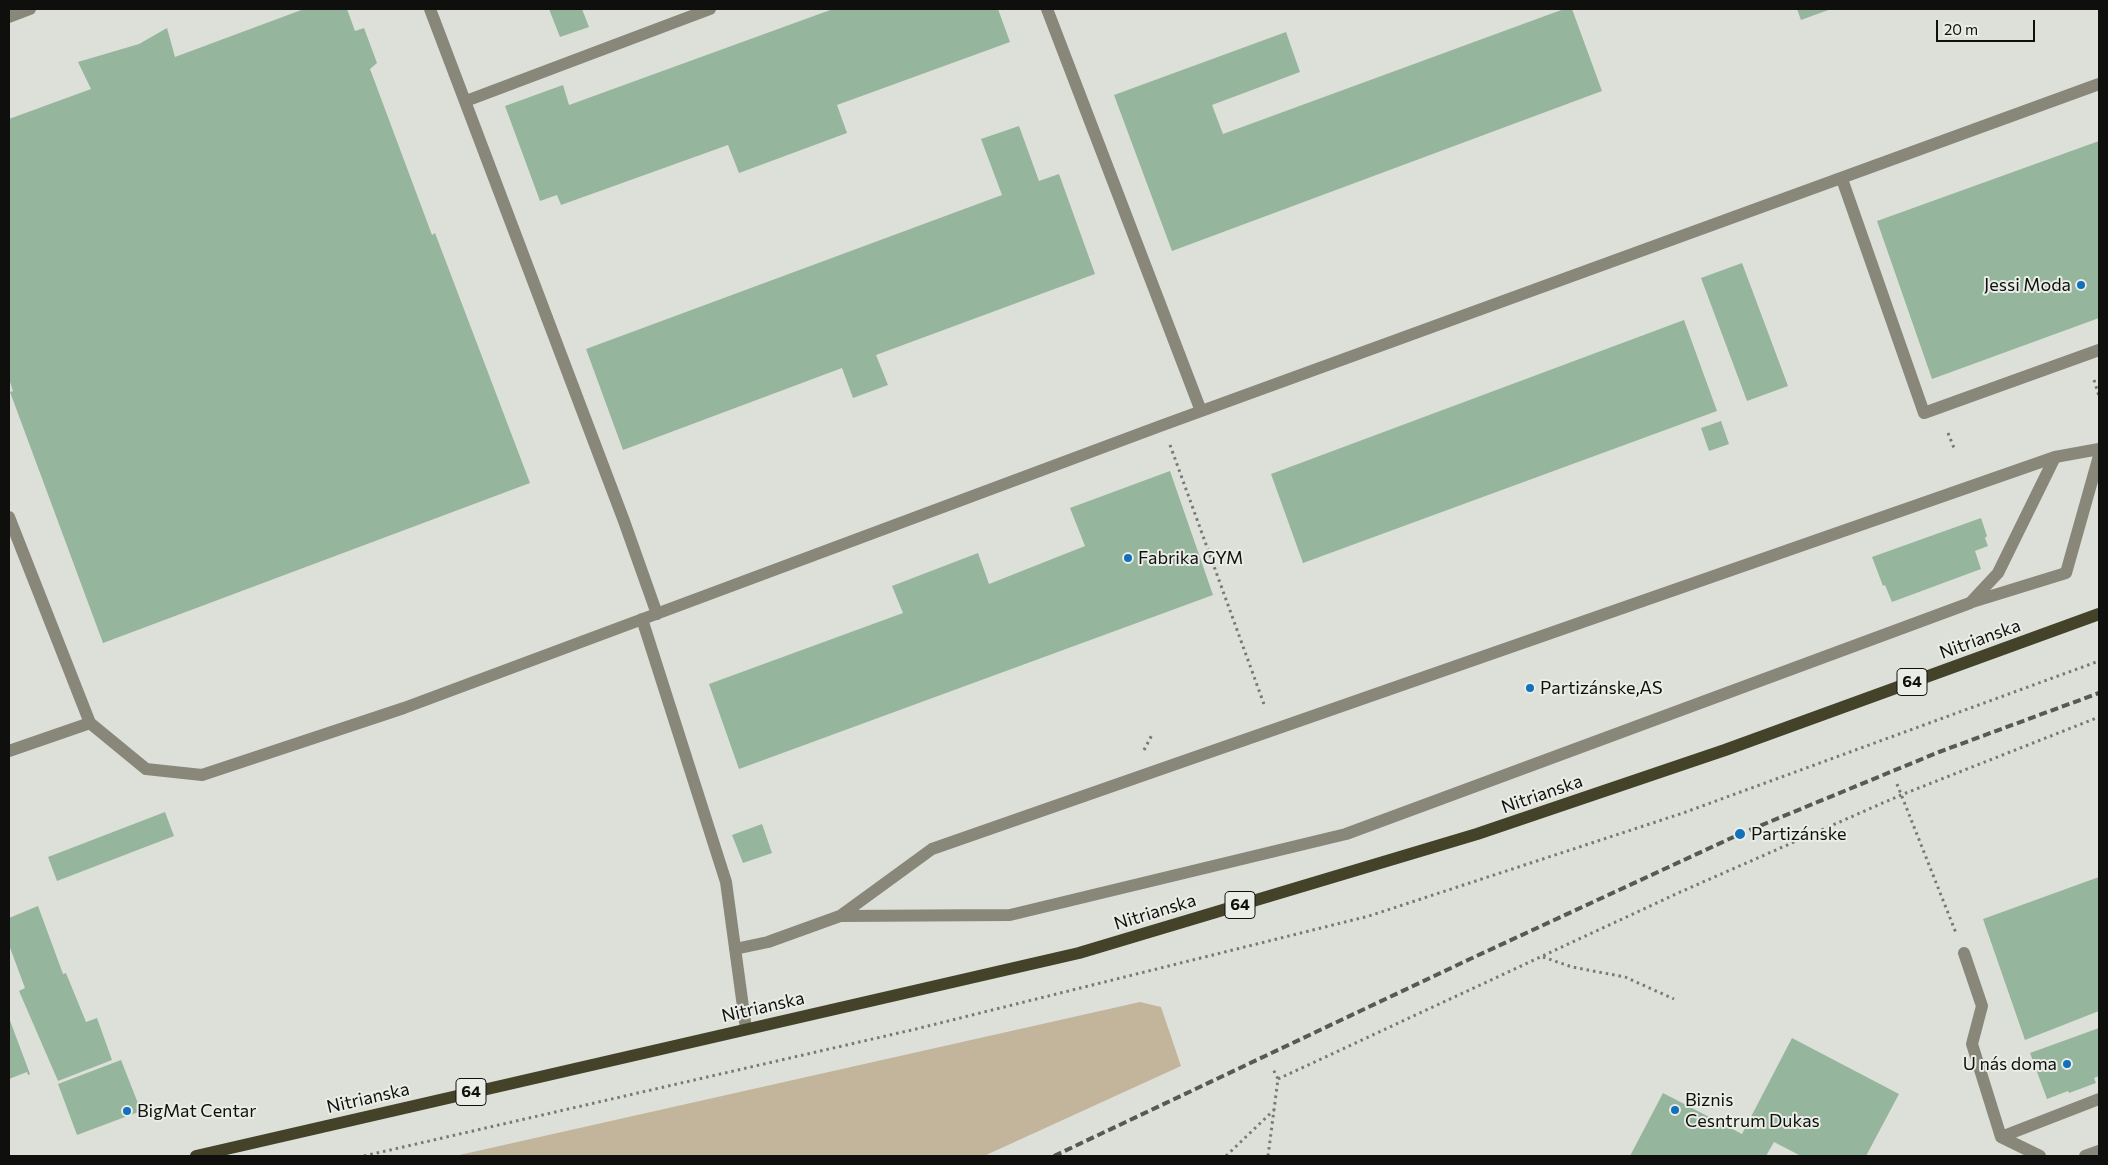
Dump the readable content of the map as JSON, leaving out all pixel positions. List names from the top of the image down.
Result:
{
  "streets": {
    "main road": ["Nitrianska", "64"]
  },
  "places": [
    "Jessi Moda",
    "Fabrika GYM",
    "Partizánske,AS",
    "Partizánske",
    "U nás doma",
    "Biznis Cesntrum Dukas",
    "BigMat Centar"
  ],
  "scale_bar": "20 m"
}
